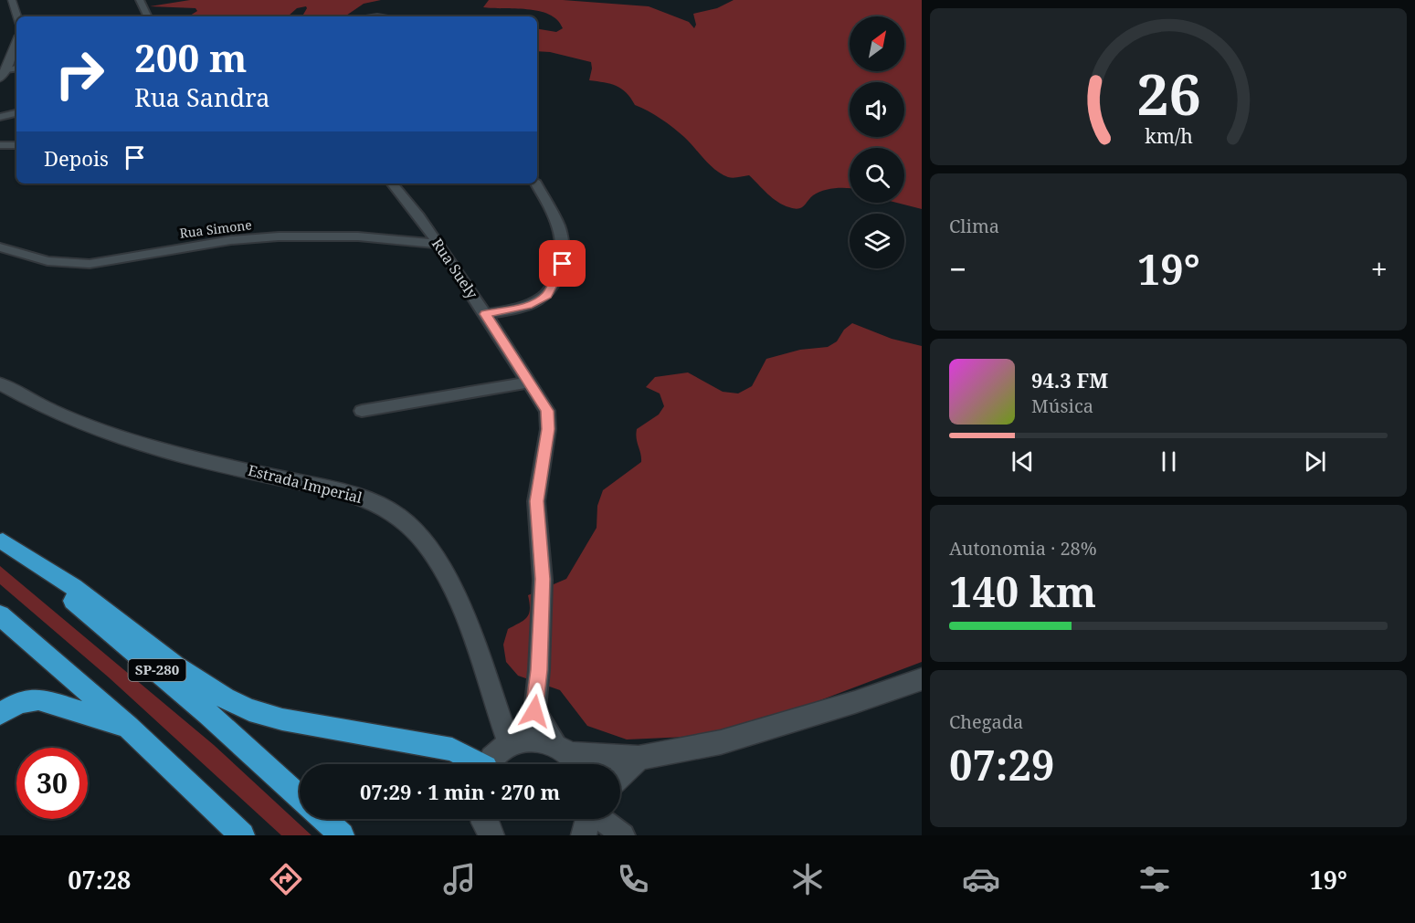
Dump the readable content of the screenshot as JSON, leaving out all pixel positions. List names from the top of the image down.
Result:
{
  "streets": {
    "highway": ["SP-280"],
    "street": ["Rua Simone", "Rua Suely", "Estrada Imperial"]
  },
  "crossings": [
    ["Rua Simone", "Rua Suely"],
    ["Rua Suely", "Estrada Imperial"]
  ],
  "north": "top right",
  "page": {
    "turn": ["200 m", "Rua Sandra"],
    "then": "Depois",
    "tile": [
      "Clima",
      ["Autonomia · 28%", "140 km"],
      ["Chegada", "07:29"]
    ],
    "heat": ["−", "19°", "+"],
    "song": ["94.3 FM", "Música"],
    "limit": "30",
    "trip": "07:29 · 1 min · 270 m",
    "tabs": ["07:28", "19°"],
    "gauge": ["26", "km/h"]
  }
}
